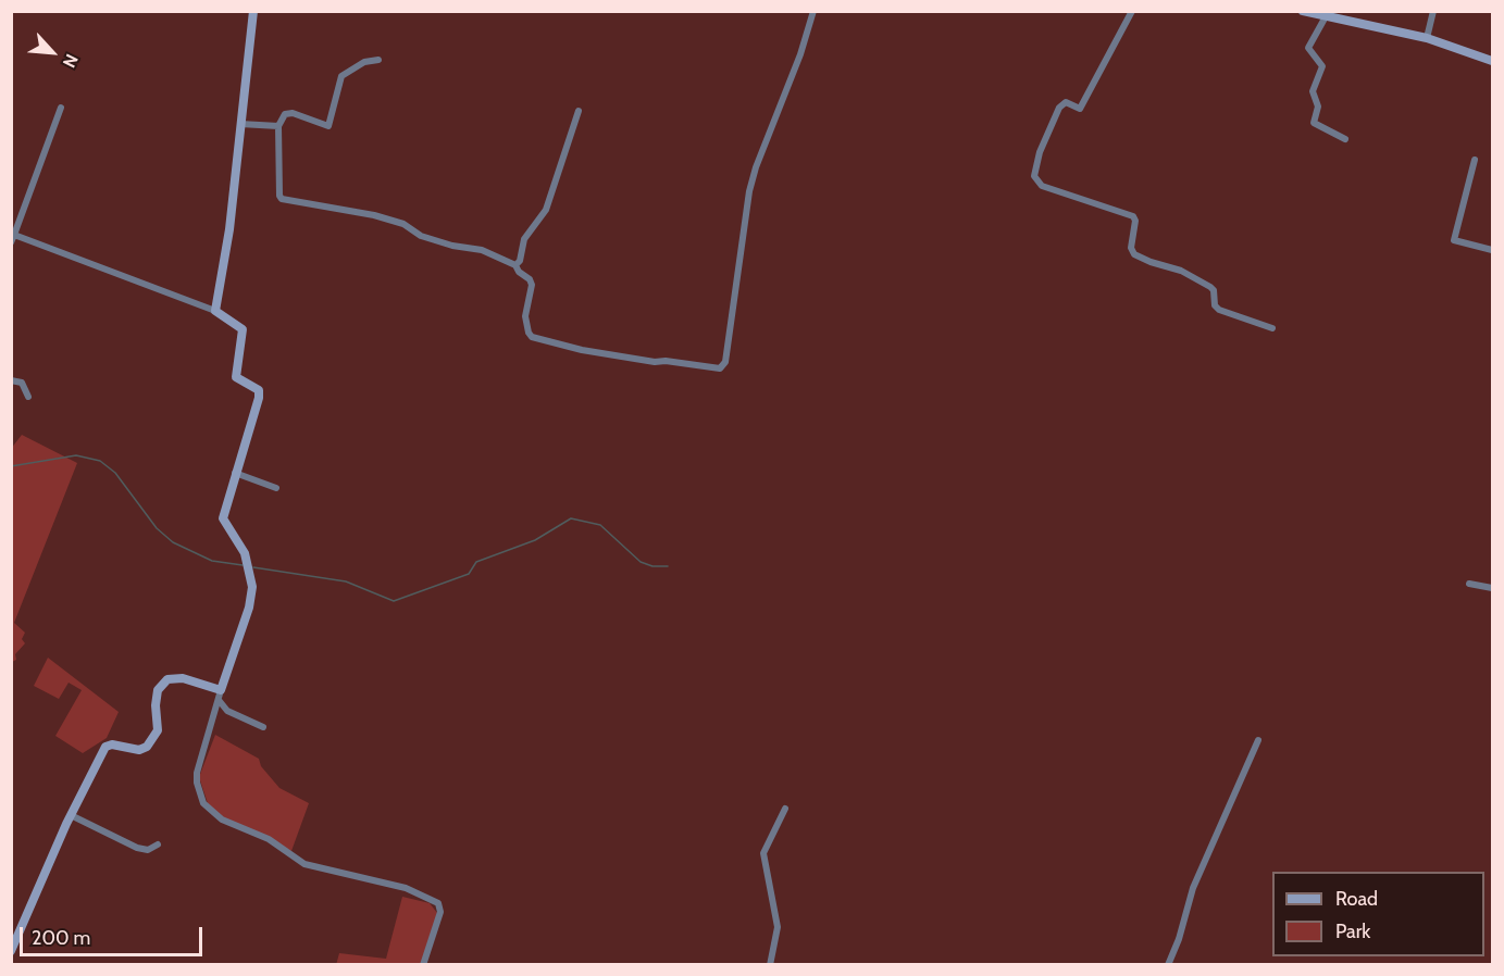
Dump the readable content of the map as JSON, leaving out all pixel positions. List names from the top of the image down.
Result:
{
  "legend": ["Road", "Park"],
  "scale_bar": "200 m",
  "north": "bottom right"
}
